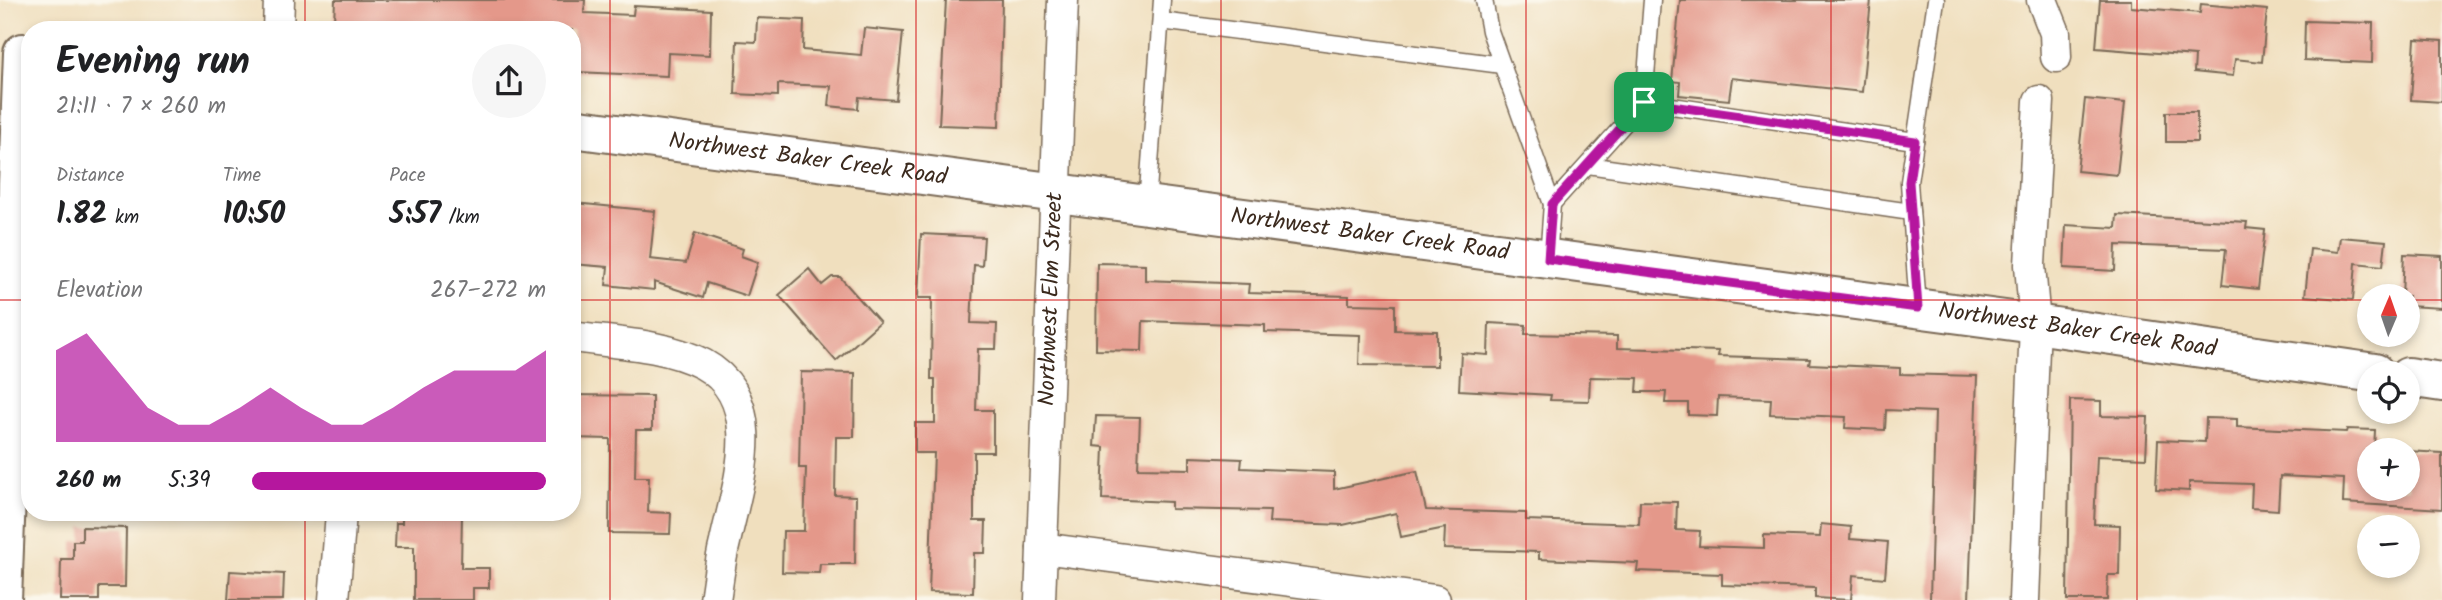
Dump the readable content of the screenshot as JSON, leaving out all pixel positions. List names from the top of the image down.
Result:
{
  "streets": {
    "main road": ["Northwest Baker Creek Road"],
    "street": ["Northwest Elm Street"]
  },
  "crossings": [
    ["Northwest Baker Creek Road", "Northwest Elm Street"]
  ],
  "north": "top",
  "page": {
    "heading": ["Evening run", "21:11 · 7 × 260 m"],
    "stats": [
      ["Distance", "1.82 km"],
      ["Time", "10:50"],
      ["Pace", "5:57 /km"]
    ],
    "chart": ["Elevation", "267–272 m"],
    "map_buttons": ["+", "−"],
    "list": [
      {
        "name": "260 m",
        "note": "5:39"
      }
    ]
  }
}
